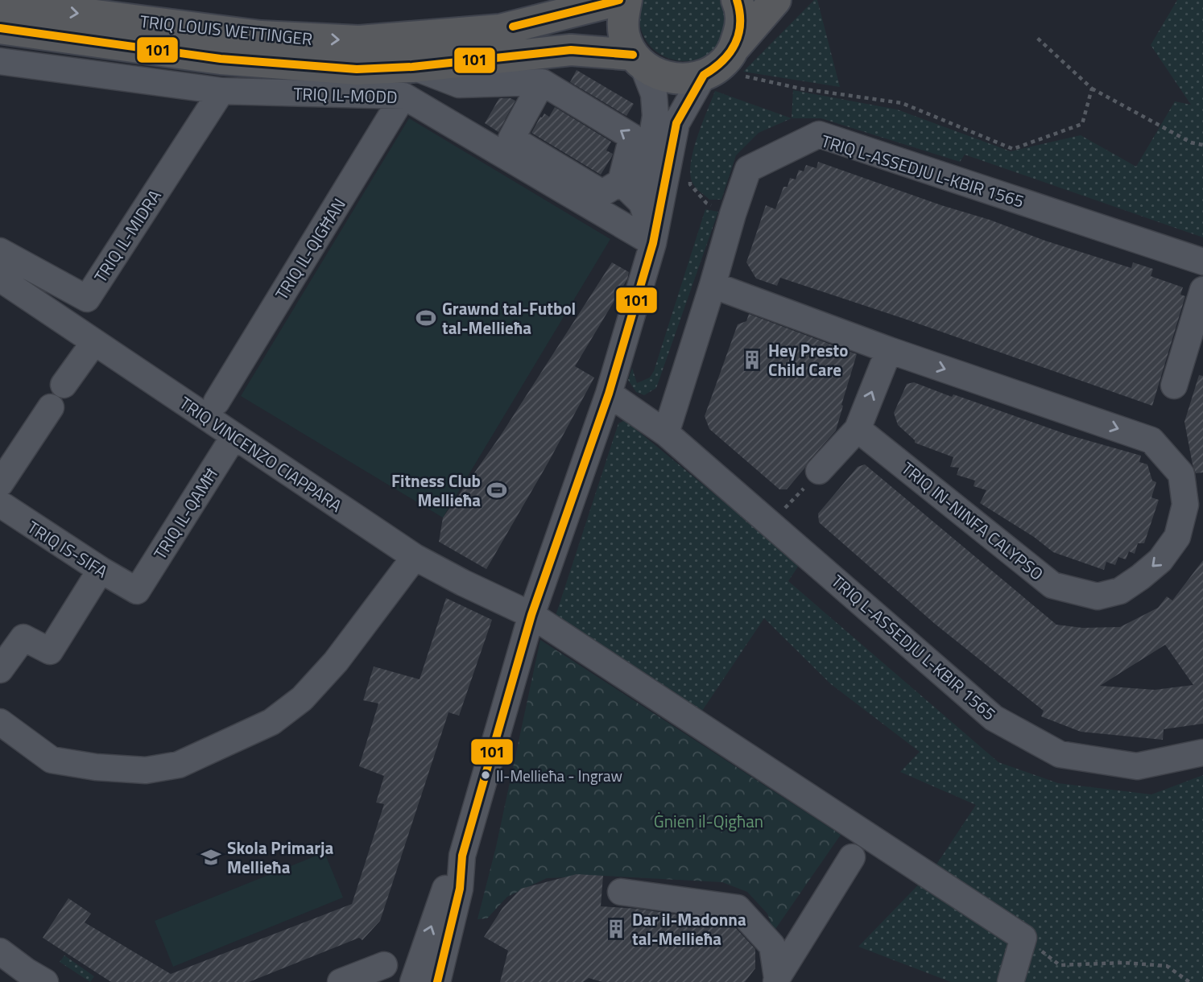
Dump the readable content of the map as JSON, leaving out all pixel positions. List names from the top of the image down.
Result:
{
  "streets": {
    "highway": ["TRIQ LOUIS WETTINGER"],
    "street": [
      "TRIQ IL-MODD",
      "TRIQ L-ASSEDJU L-KBIR 1565",
      "TRIQ IL-MIDRA",
      "TRIQ IL-QIGĦAN",
      "TRIQ VINCENZO CIAPPARA",
      "TRIQ IL-QAMĦ",
      "TRIQ IN-NINFA CALYPSO",
      "TRIQ IS-SIFA"
    ]
  },
  "crossings": [
    ["TRIQ IL-MODD", "TRIQ IL-MIDRA"],
    ["TRIQ IL-MODD", "TRIQ IL-QIGĦAN"],
    ["TRIQ L-ASSEDJU L-KBIR 1565", "TRIQ IN-NINFA CALYPSO"],
    ["TRIQ VINCENZO CIAPPARA", "TRIQ IL-QAMĦ"],
    ["TRIQ IL-QAMĦ", "TRIQ IS-SIFA"]
  ],
  "parks": ["Ġnien il-Qigħan"],
  "places": {
    "sports": ["Grawnd tal-Futbol tal-Mellieħa", "Fitness Club Mellieħa"],
    "building": ["Hey Presto Child Care", "Dar il-Madonna tal-Mellieħa"],
    "other": ["Il-Mellieħa - Ingraw"],
    "school or university": ["Skola Primarja Mellieħa"]
  },
  "lines": ["transit line 101"]
}
